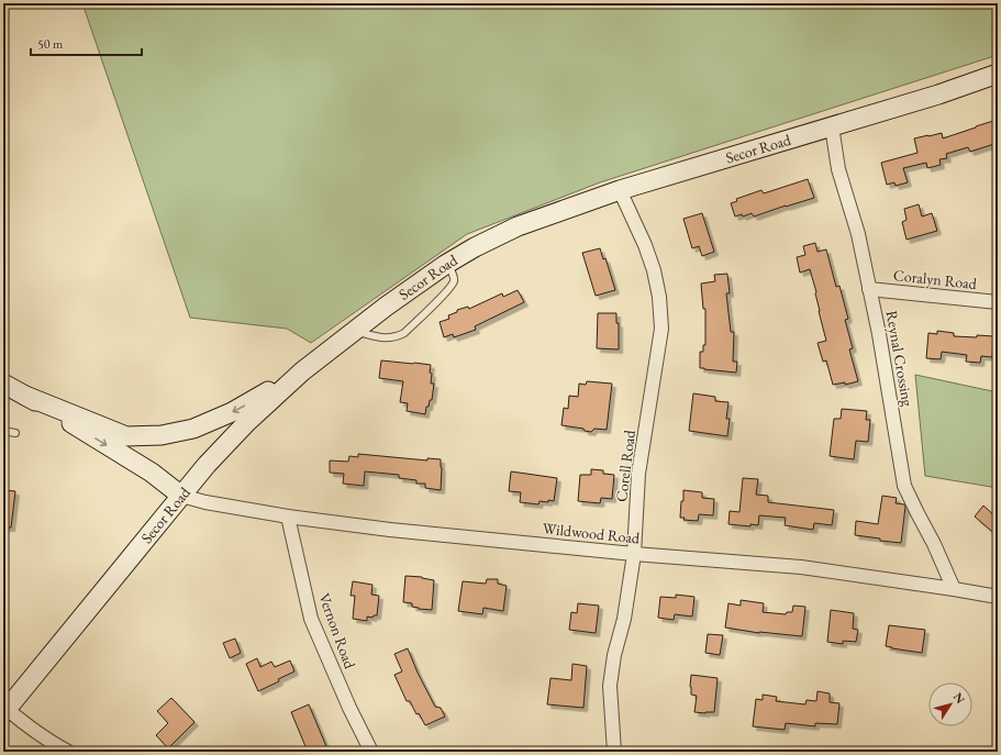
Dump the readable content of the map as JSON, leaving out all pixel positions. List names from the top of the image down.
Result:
{
  "streets": {
    "main road": ["Secor Road"],
    "street": [
      "Coralyn Road",
      "Reynal Crossing",
      "Corell Road",
      "Wildwood Road",
      "Vernon Road"
    ]
  },
  "crossings": [
    ["Secor Road", "Reynal Crossing"],
    ["Secor Road", "Corell Road"],
    ["Secor Road", "Wildwood Road"],
    ["Coralyn Road", "Reynal Crossing"],
    ["Reynal Crossing", "Wildwood Road"],
    ["Corell Road", "Wildwood Road"],
    ["Wildwood Road", "Vernon Road"]
  ],
  "scale_bar": "50 m",
  "north": "top right"
}
